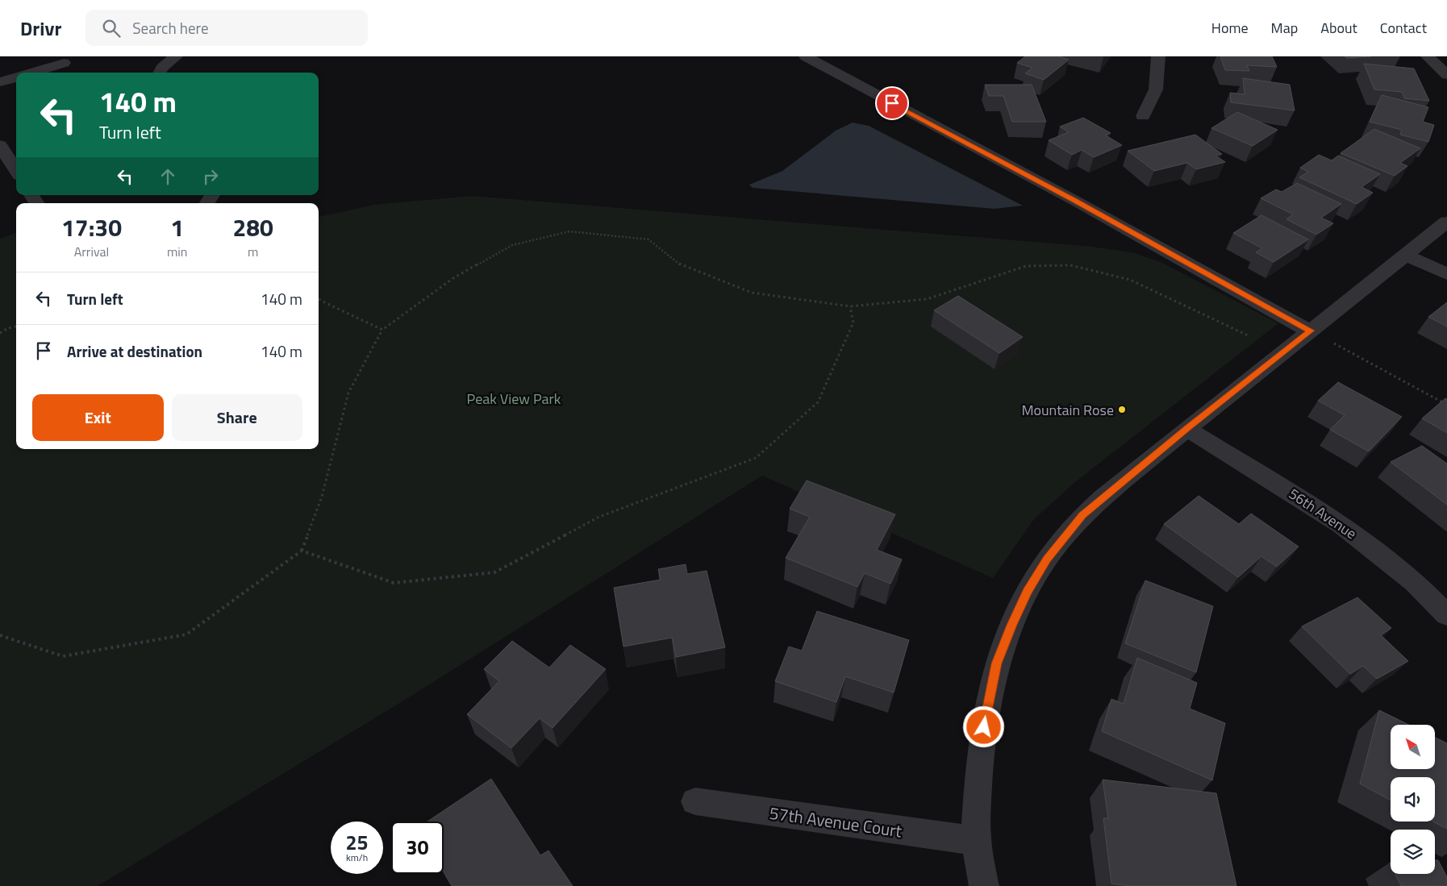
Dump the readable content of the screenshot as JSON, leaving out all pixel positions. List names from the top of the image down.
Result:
{
  "streets": {
    "street": ["56th Avenue", "57th Avenue Court"]
  },
  "parks": ["Peak View Park"],
  "places": ["Mountain Rose"],
  "north": "top left",
  "page": {
    "header": "Drivr",
    "search": "Search here",
    "nav": [
      "Home",
      "Map",
      "About",
      "Contact"
    ],
    "turn": ["140 m", "Turn left"],
    "eta": [
      "17:30",
      "Arrival",
      "1",
      "min",
      "280",
      "m"
    ],
    "list": [
      {
        "name": "Turn left",
        "value": "140 m"
      },
      {
        "name": "Arrive at destination",
        "value": "140 m"
      }
    ],
    "buttons": ["Exit", "Share"],
    "speed": "25 km/h",
    "limit": "30"
  }
}
